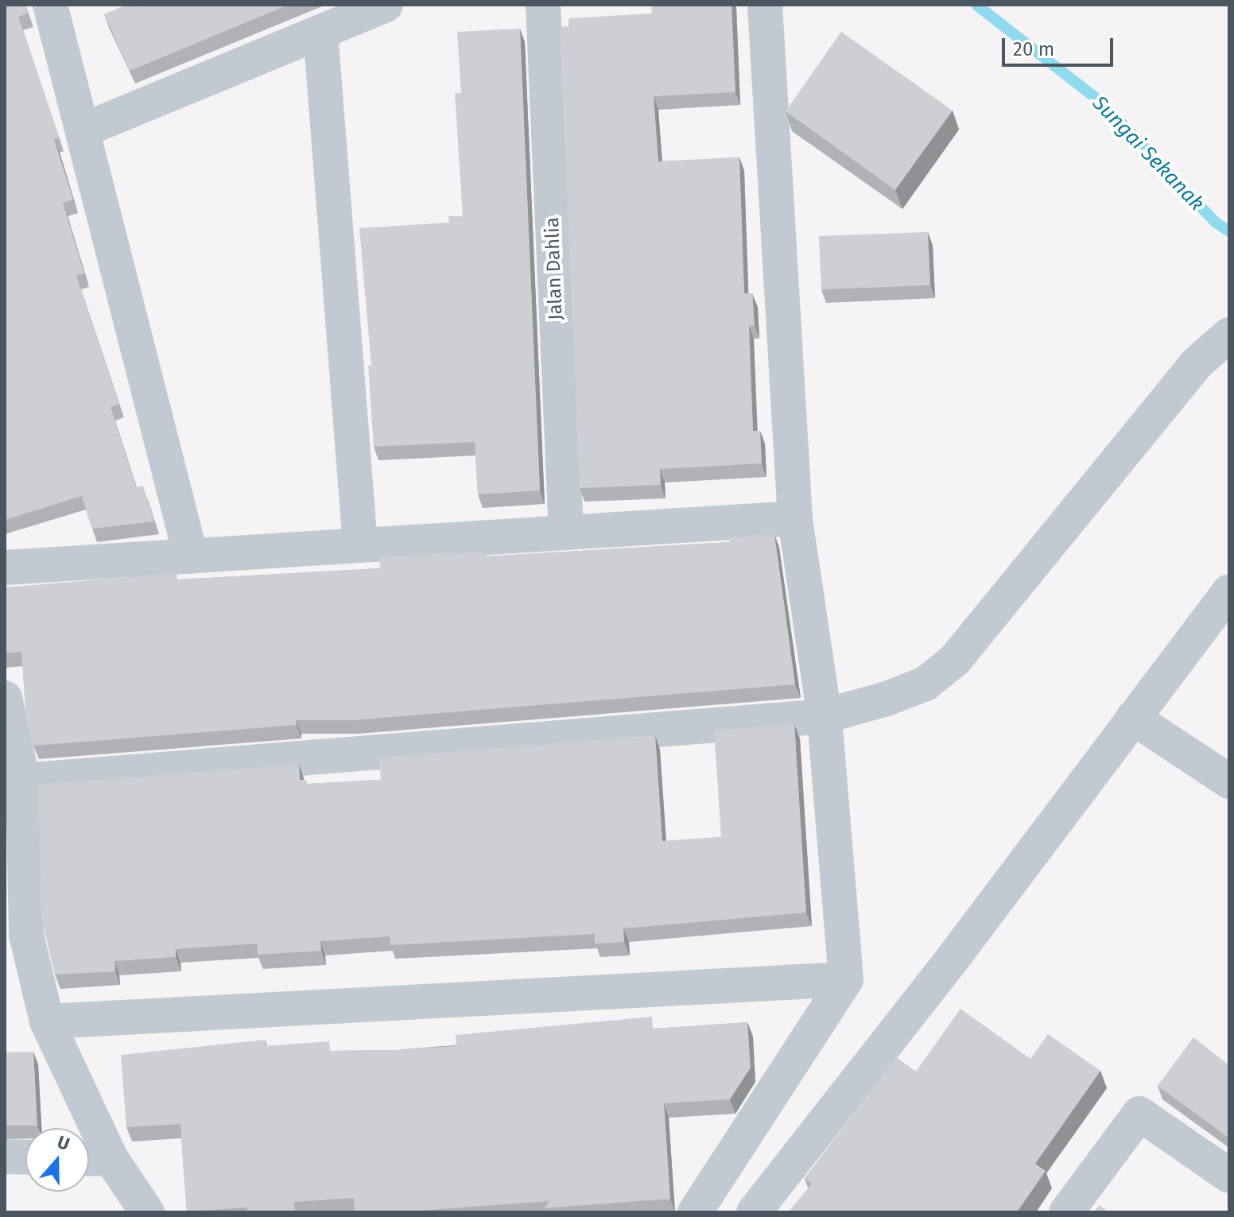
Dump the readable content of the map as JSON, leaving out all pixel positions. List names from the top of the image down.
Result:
{
  "streets": {
    "street": ["Jalan Dahlia"]
  },
  "water": ["Sungai Sekanak"],
  "scale_bar": "20 m",
  "north": "top"
}
